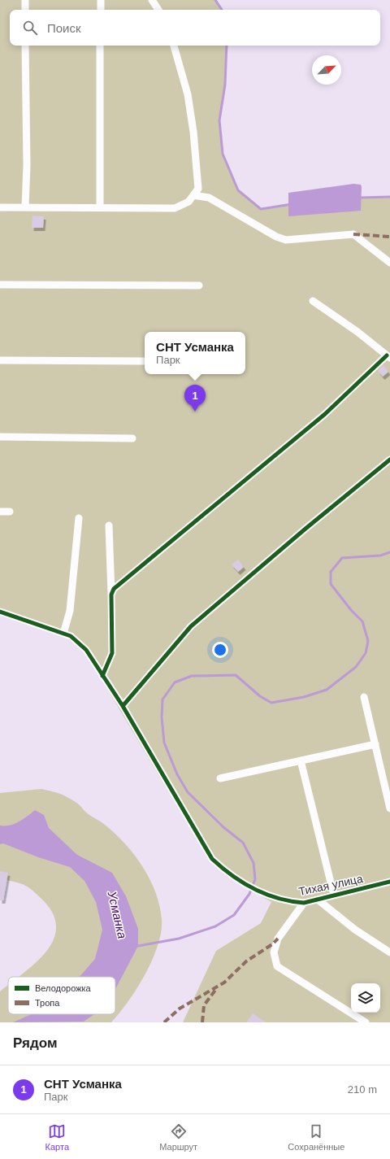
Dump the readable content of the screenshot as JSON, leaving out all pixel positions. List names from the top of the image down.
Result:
{
  "streets": {
    "street": ["Тихая улица"]
  },
  "water": ["Усманка"],
  "legend": ["Велодорожка", "Тропа"],
  "north": "top right",
  "page": {
    "search": "Поиск",
    "popup": ["СНТ Усманка", "Парк"],
    "pins": "1",
    "heading": "Рядом",
    "list": [
      {
        "mark": "1",
        "name": "СНТ Усманка",
        "note": "Парк",
        "value": "210 m"
      }
    ],
    "nav": ["Карта", "Маршрут", "Сохранённые"]
  }
}
